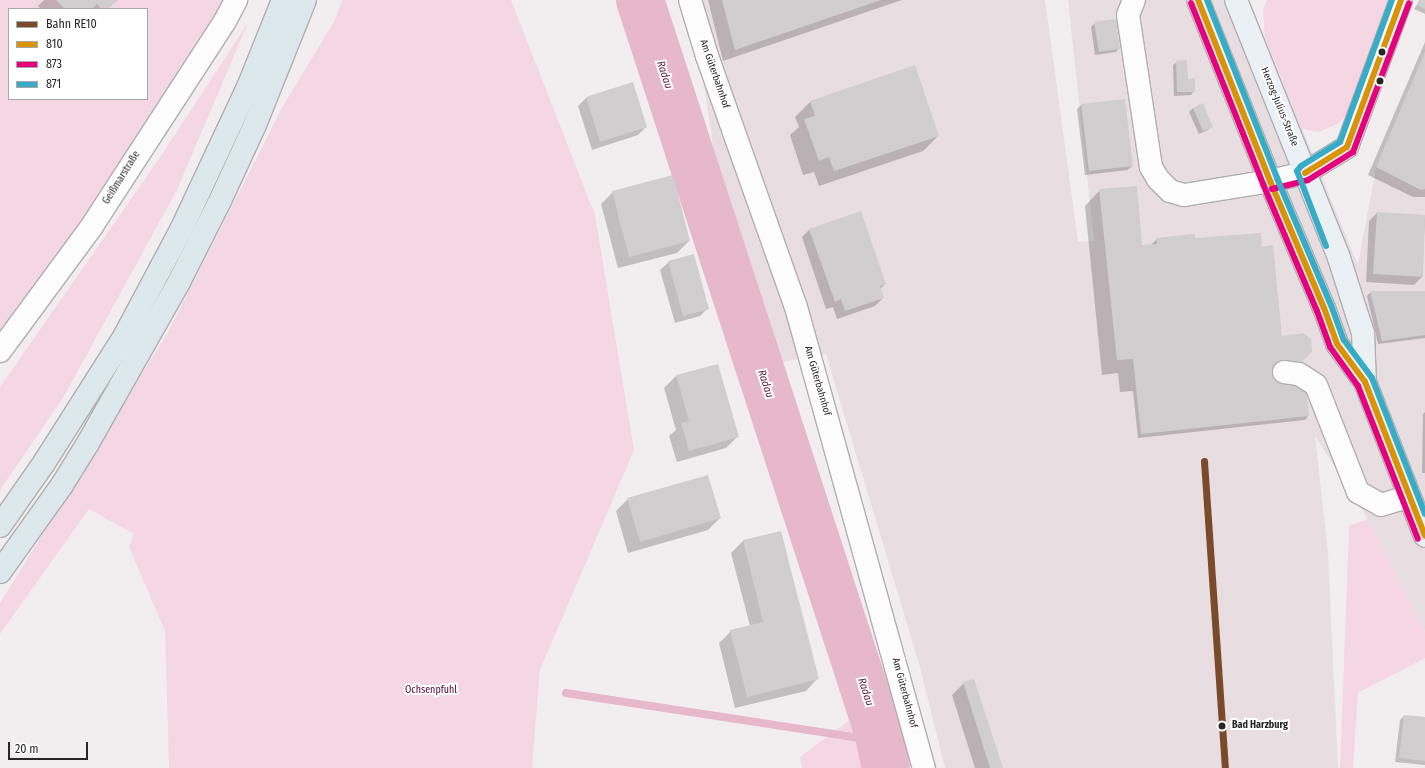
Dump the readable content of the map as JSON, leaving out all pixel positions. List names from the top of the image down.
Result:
{
  "streets": {
    "main road": ["Herzog-Julius-Straße"],
    "street": ["Am Güterbahnhof", "Geißmarstraße"]
  },
  "water": ["Radau"],
  "parks": ["Ochsenpfuhl"],
  "places": ["Bad Harzburg"],
  "lines": [
    "transit line 810",
    "transit line 871",
    "transit line 873",
    "rail line RE10"
  ],
  "legend": [
    "Bahn RE10",
    "810",
    "873",
    "871"
  ],
  "scale_bar": "20 m"
}
